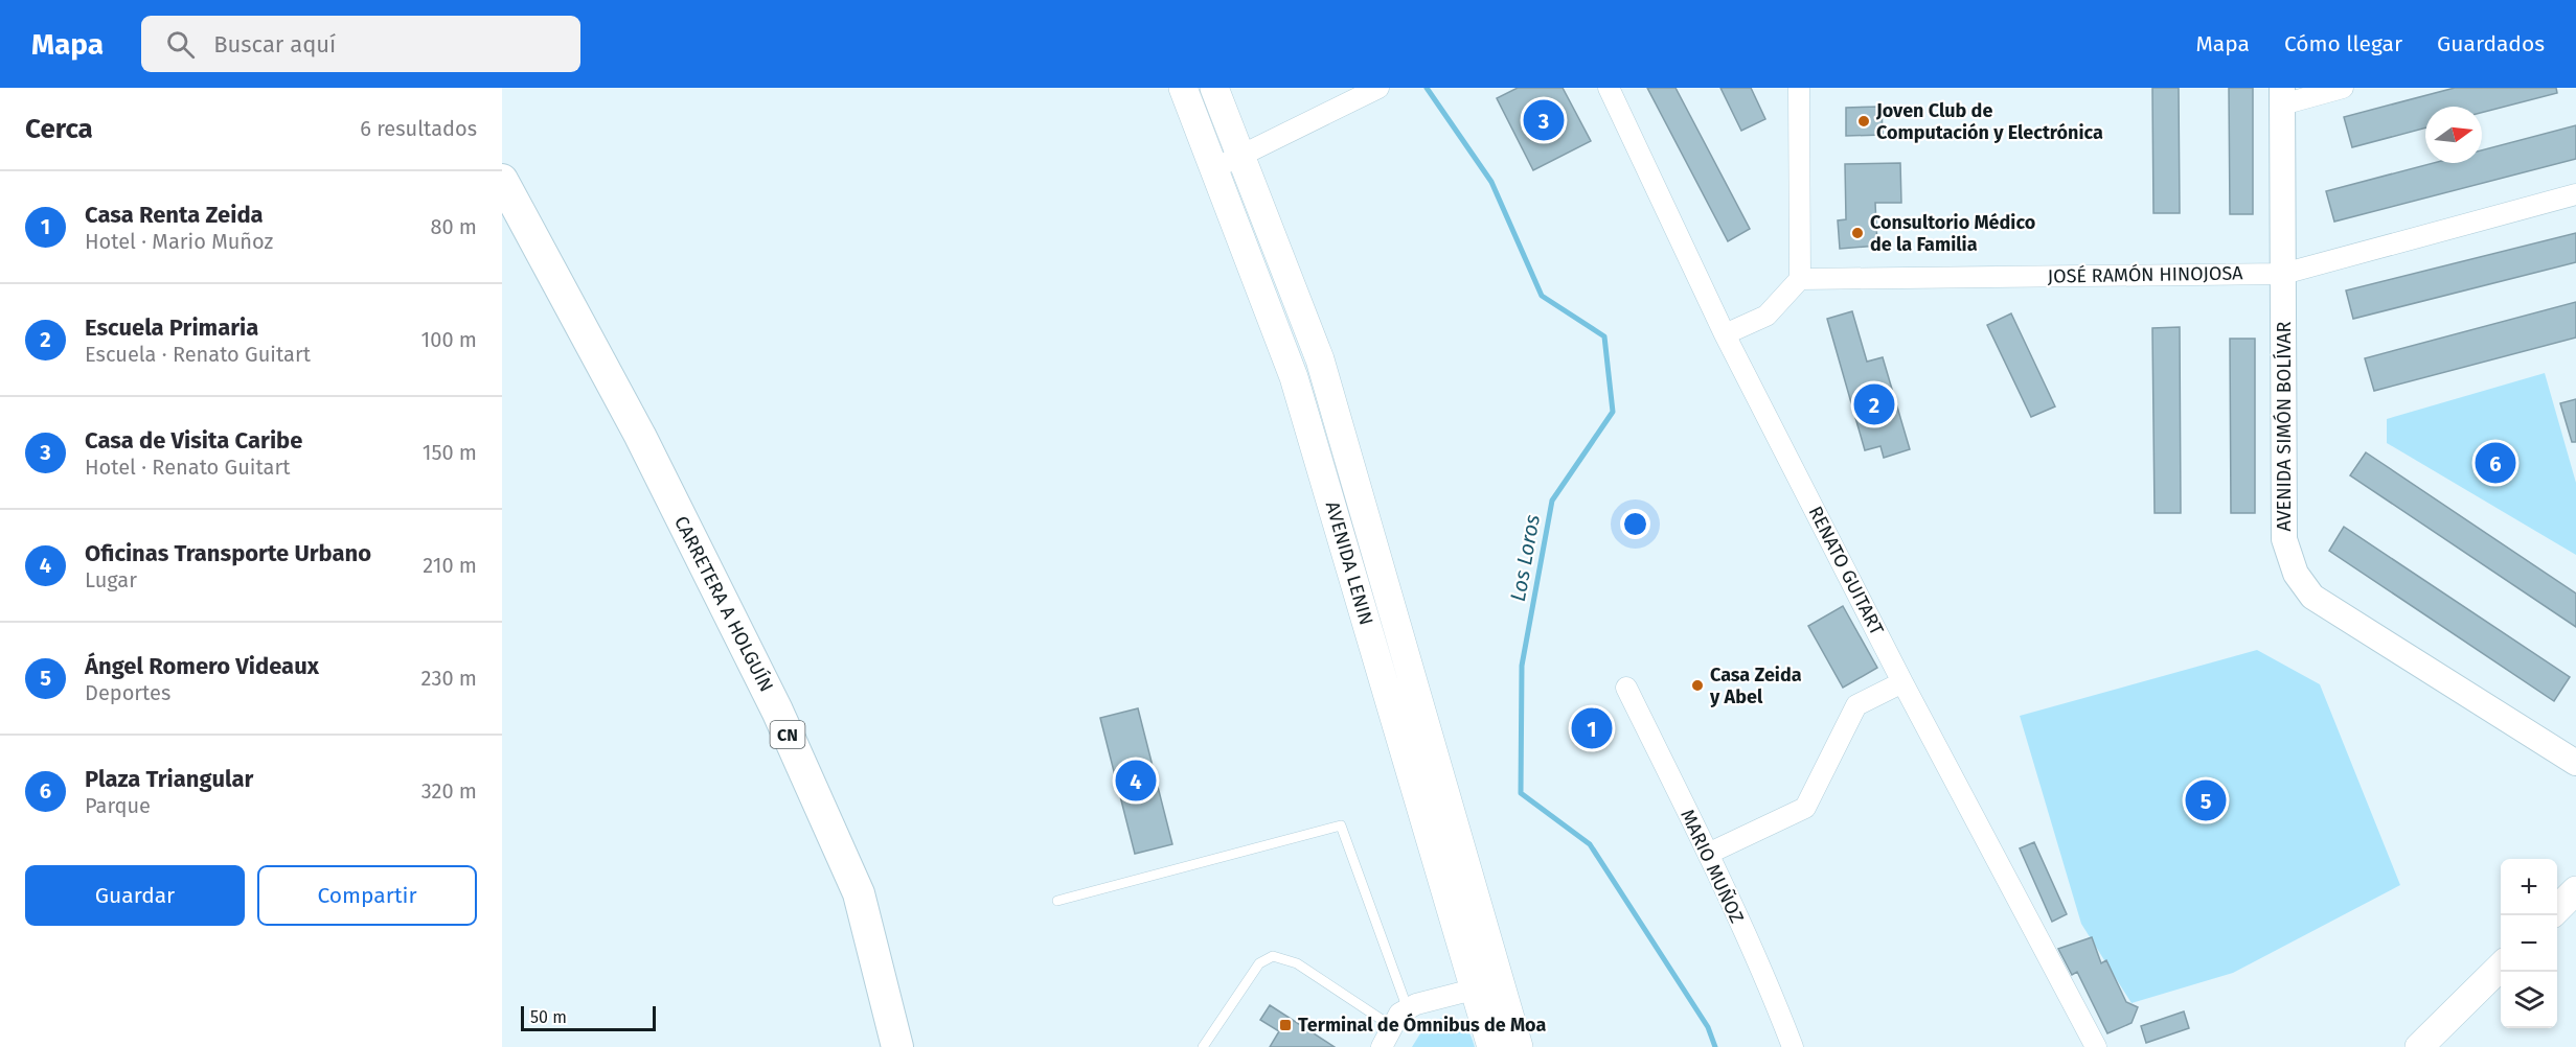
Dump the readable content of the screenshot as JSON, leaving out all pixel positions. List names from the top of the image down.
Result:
{
  "streets": {
    "main road": ["AVENIDA LENIN", "CARRETERA A HOLGUÍN", "CN"],
    "street": [
      "JOSÉ RAMÓN HINOJOSA",
      "AVENIDA SIMÓN BOLÍVAR",
      "RENATO GUITART",
      "MARIO MUÑOZ"
    ]
  },
  "crossings": [
    ["JOSÉ RAMÓN HINOJOSA", "AVENIDA SIMÓN BOLÍVAR"]
  ],
  "water": ["Los Loros"],
  "places": {
    "other": ["Joven Club de Computación y Electrónica", "Consultorio Médico de la Familia", "Casa Zeida y Abel"],
    "transit": ["Terminal de Ómnibus de Moa"]
  },
  "scale_bar": "50 m",
  "north": "right",
  "page": {
    "header": "Mapa",
    "search": "Buscar aquí",
    "nav": ["Mapa", "Cómo llegar", "Guardados"],
    "heading": ["Cerca", "6 resultados"],
    "pins": [
      "3",
      "2",
      "6",
      "1",
      "4",
      "5"
    ],
    "list": [
      {
        "mark": "1",
        "name": "Casa Renta Zeida",
        "note": "Hotel · Mario Muñoz",
        "value": "80 m"
      },
      {
        "mark": "2",
        "name": "Escuela Primaria",
        "note": "Escuela · Renato Guitart",
        "value": "100 m"
      },
      {
        "mark": "3",
        "name": "Casa de Visita Caribe",
        "note": "Hotel · Renato Guitart",
        "value": "150 m"
      },
      {
        "mark": "4",
        "name": "Oficinas Transporte Urbano",
        "note": "Lugar",
        "value": "210 m"
      },
      {
        "mark": "5",
        "name": "Ángel Romero Videaux",
        "note": "Deportes",
        "value": "230 m"
      },
      {
        "mark": "6",
        "name": "Plaza Triangular",
        "note": "Parque",
        "value": "320 m"
      }
    ],
    "buttons": ["Guardar", "Compartir"],
    "map_buttons": ["+", "−"],
    "scale": "50 m"
  }
}
